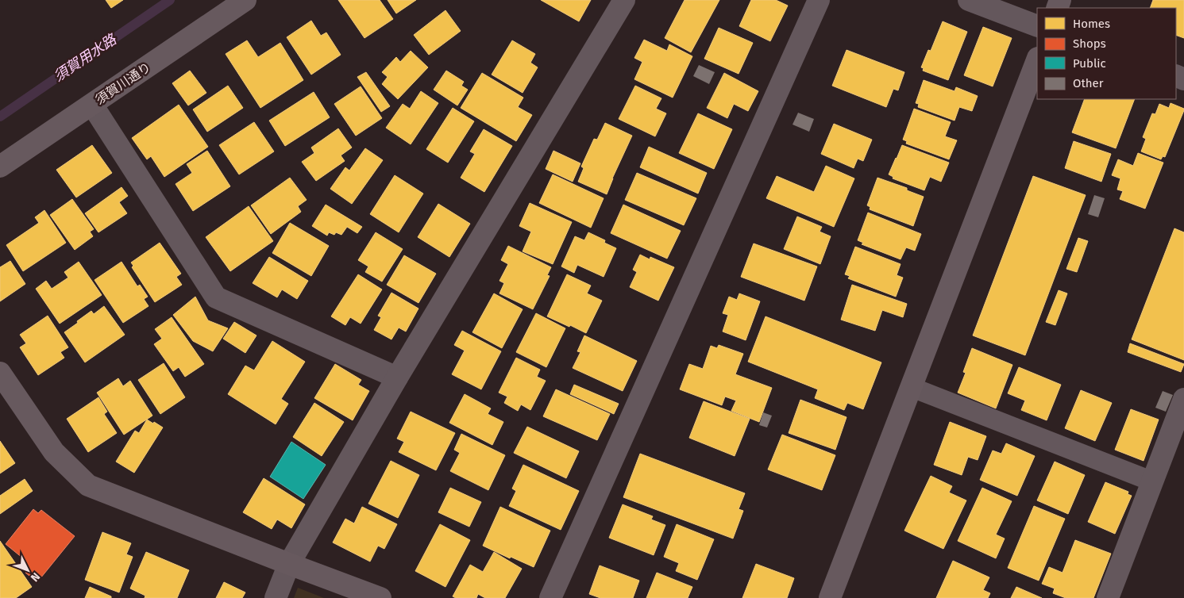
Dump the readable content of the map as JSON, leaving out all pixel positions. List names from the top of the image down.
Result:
{
  "streets": {
    "street": ["須賀川通り"]
  },
  "water": ["須賀用水路"],
  "legend": [
    "Homes",
    "Shops",
    "Public",
    "Other"
  ],
  "north": "bottom right"
}
